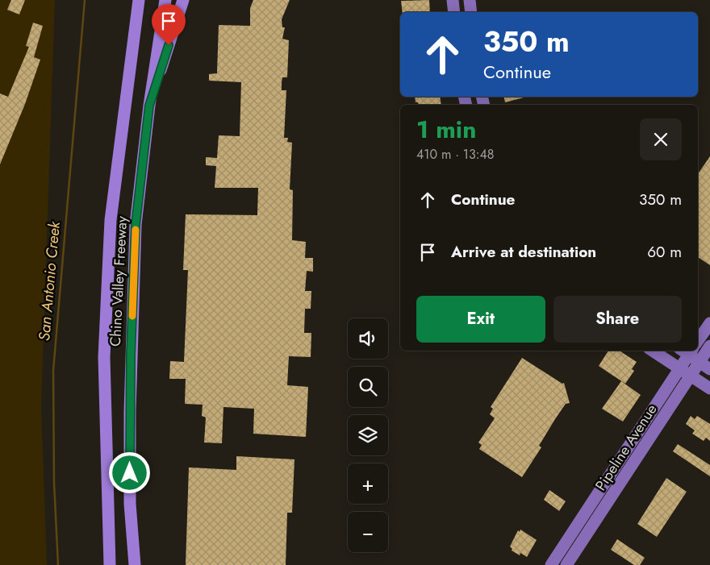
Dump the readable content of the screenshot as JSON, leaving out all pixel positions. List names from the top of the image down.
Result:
{
  "streets": {
    "highway": ["Chino Valley Freeway"],
    "main road": ["Pipeline Avenue"]
  },
  "water": ["San Antonio Creek"],
  "page": {
    "turn": ["350 m", "Continue"],
    "heading": ["1 min", "410 m · 13:48"],
    "list": [
      {
        "name": "Continue",
        "value": "350 m"
      },
      {
        "name": "Arrive at destination",
        "value": "60 m"
      }
    ],
    "buttons": ["Exit", "Share"],
    "map_buttons": ["+", "−"]
  }
}
